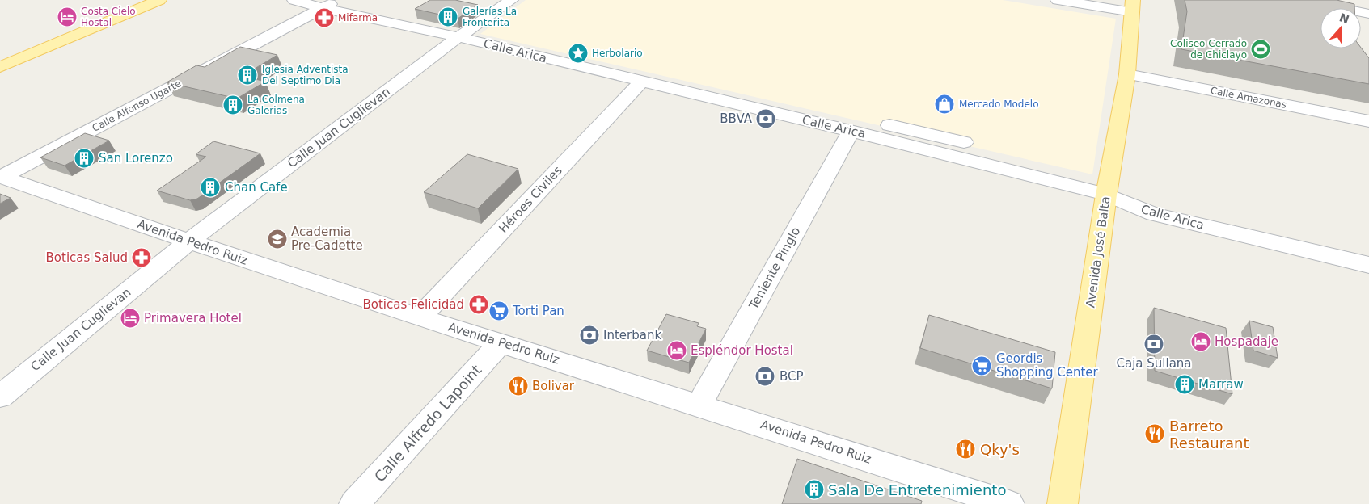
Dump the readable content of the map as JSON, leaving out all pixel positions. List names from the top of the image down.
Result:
{
  "streets": {
    "main road": ["Avenida José Balta"],
    "street": [
      "Calle Arica",
      "Calle Amazonas",
      "Calle Alfonso Ugarte",
      "Calle Juan Cuglievan",
      "Héroes Civiles",
      "Avenida Pedro Ruiz",
      "Teniente Pinglo",
      "Calle Alfredo Lapoint"
    ]
  },
  "crossings": [
    ["Calle Arica", "Calle Alfonso Ugarte"],
    ["Calle Arica", "Calle Juan Cuglievan"],
    ["Calle Arica", "Héroes Civiles"],
    ["Calle Arica", "Avenida José Balta"],
    ["Calle Arica", "Teniente Pinglo"],
    ["Calle Amazonas", "Avenida José Balta"],
    ["Calle Alfonso Ugarte", "Avenida Pedro Ruiz"],
    ["Calle Juan Cuglievan", "Avenida Pedro Ruiz"],
    ["Héroes Civiles", "Avenida Pedro Ruiz"],
    ["Avenida Pedro Ruiz", "Teniente Pinglo"],
    ["Avenida Pedro Ruiz", "Calle Alfredo Lapoint"]
  ],
  "places": {
    "hotel": [
      "Costa Cielo Hostal",
      "Primavera Hotel",
      "Hospadaje",
      "Espléndor Hostal"
    ],
    "building": [
      "Galerías La Fronterita",
      "Iglesia Adventista Del Septimo Dia",
      "La Colmena Galerias",
      "San Lorenzo",
      "Chan Cafe",
      "Marraw",
      "Sala De Entretenimiento"
    ],
    "pharmacy": ["Mifarma", "Boticas Salud", "Boticas Felicidad"],
    "sports": ["Coliseo Cerrado de Chiclayo"],
    "place": ["Herbolario"],
    "shop": ["Mercado Modelo"],
    "bank": [
      "BBVA",
      "Interbank",
      "Caja Sullana",
      "BCP"
    ],
    "school or university": ["Academia Pre-Cadette"],
    "supermarket": ["Torti Pan", "Geordis Shopping Center"],
    "restaurant": ["Bolivar", "Barreto Restaurant", "Qky's"]
  },
  "north": "top"
}
